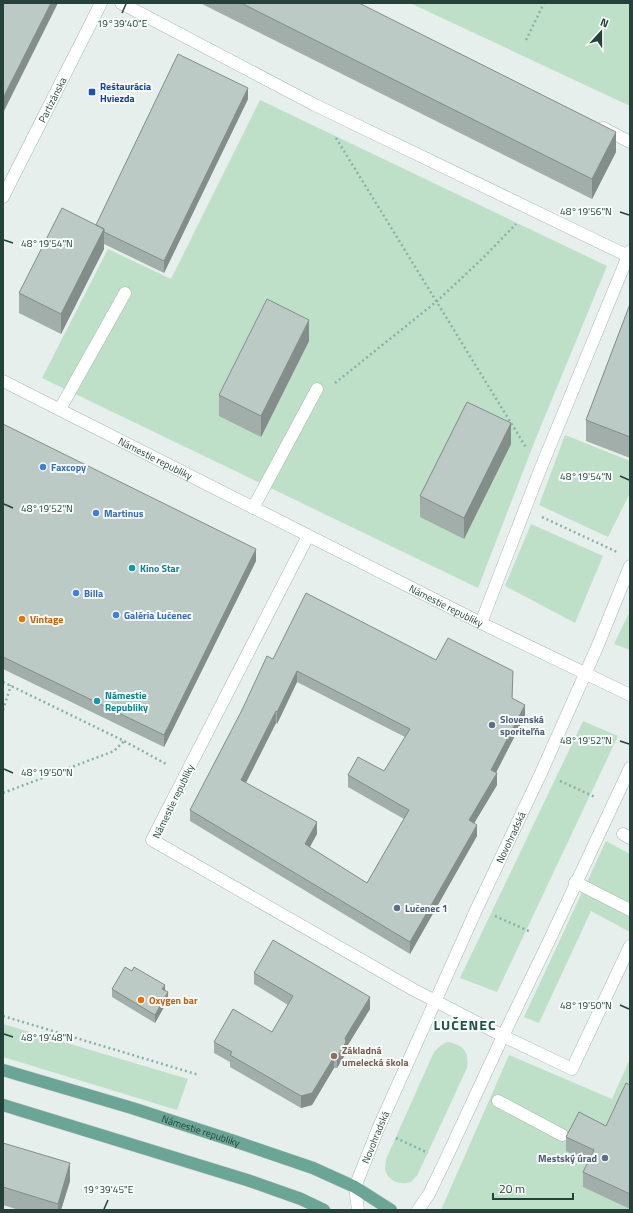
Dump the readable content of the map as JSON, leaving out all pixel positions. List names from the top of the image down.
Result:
{
  "streets": {
    "main road": ["Námestie republiky"],
    "street": ["Partizánska", "Novohradská"]
  },
  "crossings": [
    ["Námestie republiky", "Novohradská"]
  ],
  "districts": ["LUČENEC"],
  "places": {
    "transit": ["Reštaurácia Hviezda"],
    "other": [
      "Faxcopy",
      "Martinus",
      "Kino Star",
      "Billa",
      "Galéria Lučenec",
      "Vintage",
      "Námestie Republiky",
      "Slovenská sporiteľňa",
      "Lučenec 1",
      "Oxygen bar",
      "Základná umelecká škola",
      "Mestský úrad"
    ]
  },
  "scale_bar": "20 m",
  "north": "top",
  "coordinates": [
    "19°39'40\"E",
    "48°19'56\"N",
    "48°19'54\"N",
    "48°19'52\"N",
    "48°19'50\"N",
    "48°19'48\"N",
    "19°39'45\"E"
  ]
}
